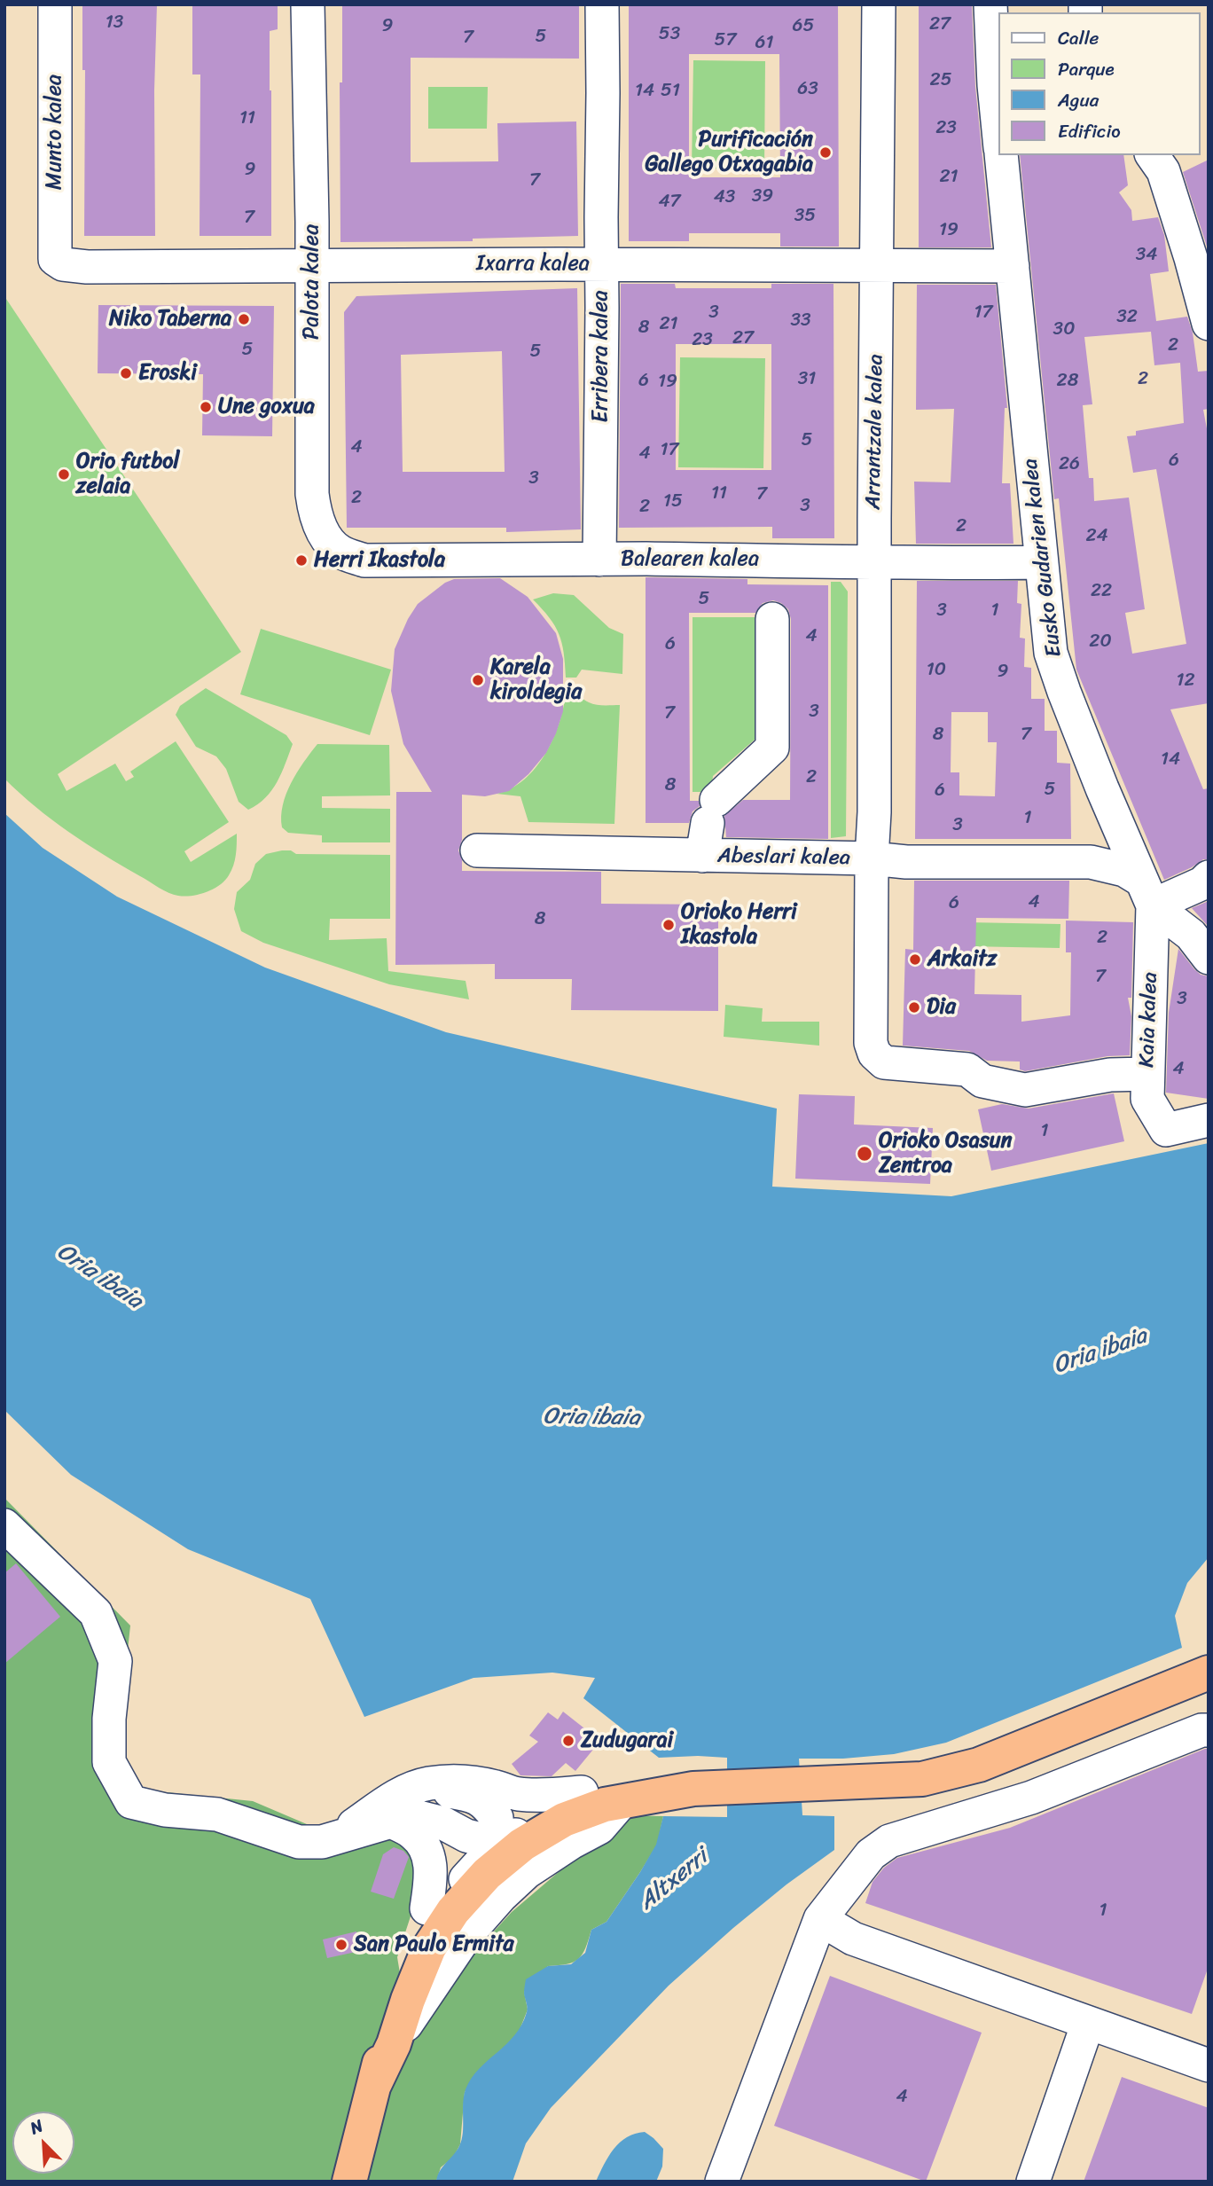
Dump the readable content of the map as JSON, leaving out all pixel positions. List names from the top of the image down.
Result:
{
  "streets": {
    "street": [
      "Munto kalea",
      "Ixarra kalea",
      "Palota kalea",
      "Erribera kalea",
      "Arrantzale kalea",
      "Eusko Gudarien kalea",
      "Balearen kalea",
      "Abeslari kalea",
      "Kaia kalea"
    ]
  },
  "crossings": [
    ["Munto kalea", "Ixarra kalea"],
    ["Ixarra kalea", "Palota kalea"],
    ["Ixarra kalea", "Erribera kalea"],
    ["Ixarra kalea", "Arrantzale kalea"],
    ["Ixarra kalea", "Eusko Gudarien kalea"],
    ["Palota kalea", "Balearen kalea"],
    ["Erribera kalea", "Balearen kalea"],
    ["Arrantzale kalea", "Balearen kalea"],
    ["Arrantzale kalea", "Abeslari kalea"],
    ["Arrantzale kalea", "Kaia kalea"],
    ["Eusko Gudarien kalea", "Balearen kalea"],
    ["Eusko Gudarien kalea", "Abeslari kalea"],
    ["Eusko Gudarien kalea", "Kaia kalea"],
    ["Abeslari kalea", "Kaia kalea"]
  ],
  "water": ["Oria ibaia", "Altxerri"],
  "places": [
    "Purificación Gallego Otxagabia",
    "Niko Taberna",
    "Eroski",
    "Une goxua",
    "Orio futbol zelaia",
    "Herri Ikastola",
    "Karela kiroldegia",
    "Orioko Herri Ikastola",
    "Arkaitz",
    "Dia",
    "Orioko Osasun Zentroa",
    "Zudugarai",
    "San Paulo Ermita"
  ],
  "house_numbers": [
    "13",
    "27",
    "9",
    "65",
    "53",
    "5",
    "7",
    "57",
    "61",
    "25",
    "63",
    "14",
    "51",
    "11",
    "23",
    "9",
    "21",
    "7",
    "39",
    "43",
    "47",
    "35",
    "7",
    "19",
    "34",
    "3",
    "17",
    "32",
    "33",
    "21",
    "8",
    "30",
    "27",
    "23",
    "2",
    "5",
    "5",
    "31",
    "2",
    "6",
    "28",
    "19",
    "5",
    "4",
    "17",
    "4",
    "6",
    "26",
    "3",
    "11",
    "7",
    "2",
    "15",
    "3",
    "2",
    "2",
    "24",
    "22",
    "5",
    "3",
    "1",
    "4",
    "20",
    "6",
    "10",
    "9",
    "12",
    "3",
    "7",
    "8",
    "7",
    "14",
    "2",
    "8",
    "5",
    "6",
    "1",
    "3",
    "4",
    "6",
    "8",
    "2",
    "7",
    "3",
    "4",
    "1",
    "1",
    "4"
  ],
  "legend": [
    "Calle",
    "Parque",
    "Agua",
    "Edificio"
  ],
  "north": "top left"
}
